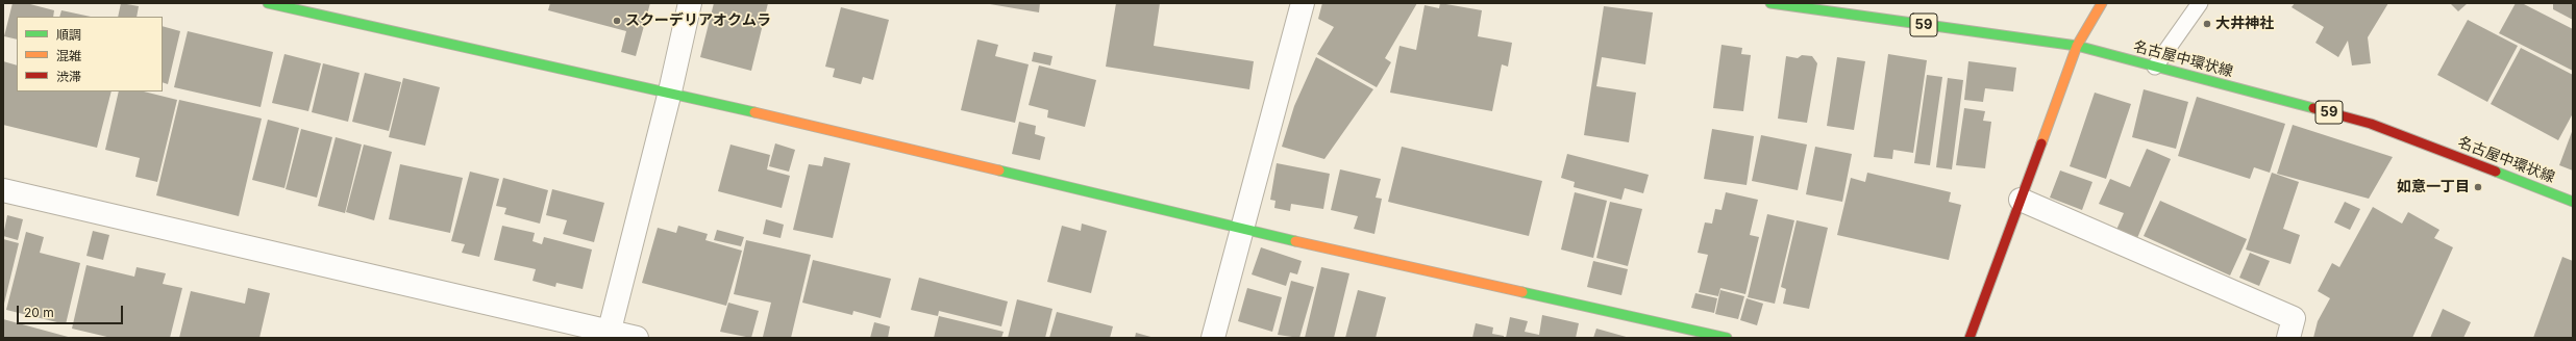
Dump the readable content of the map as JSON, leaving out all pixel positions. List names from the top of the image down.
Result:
{
  "streets": {
    "street": ["59", "名古屋中環状線"]
  },
  "places": ["スクーデリアオクムラ", "大井神社", "如意一丁目"],
  "legend": ["順調", "混雑", "渋滞"],
  "scale_bar": "20 m"
}
